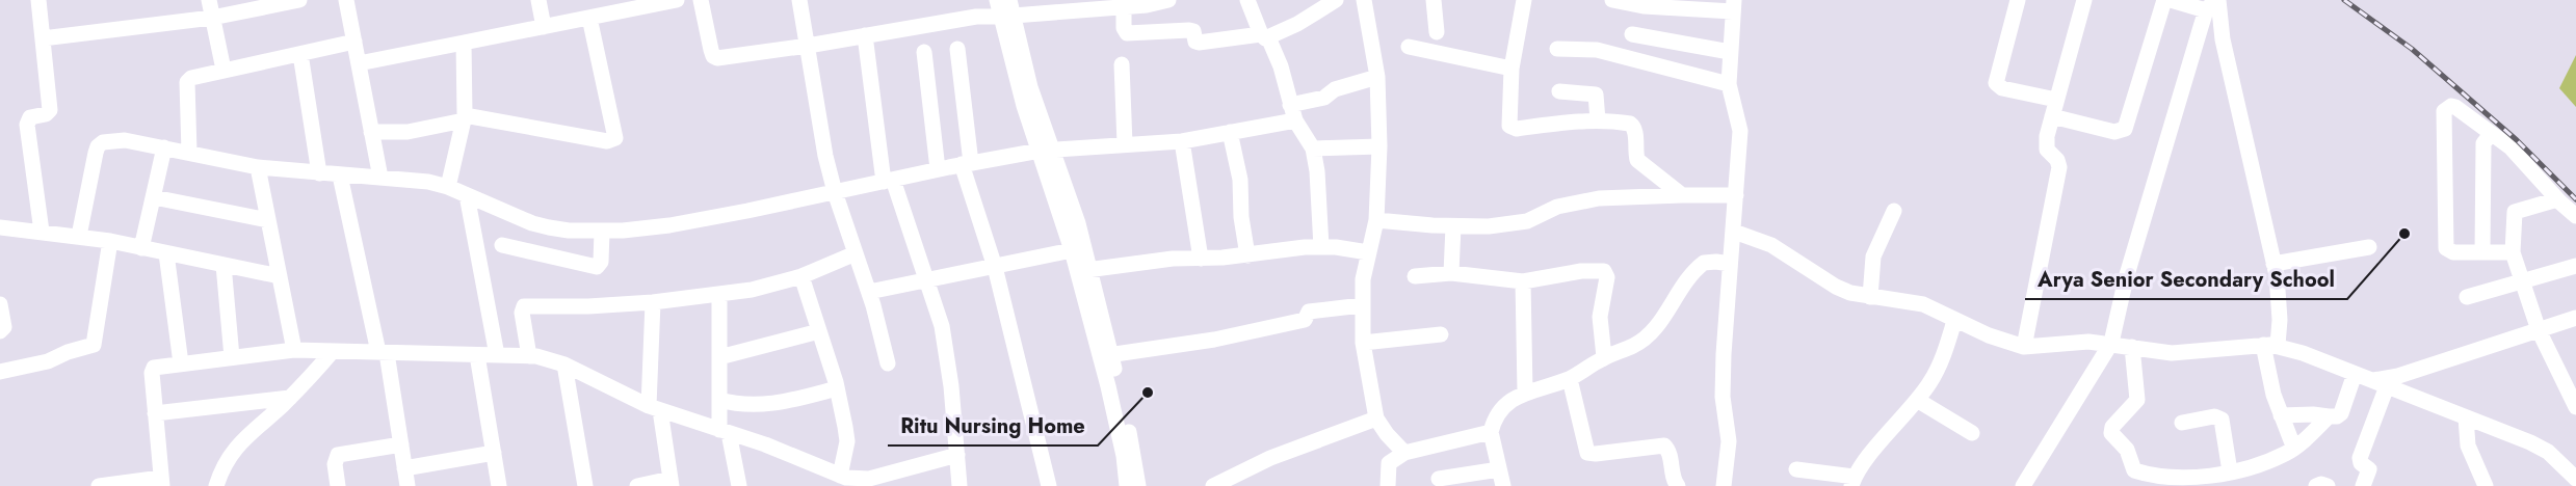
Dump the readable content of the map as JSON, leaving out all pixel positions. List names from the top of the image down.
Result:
{
  "places": ["Arya Senior Secondary School", "Ritu Nursing Home"]
}
